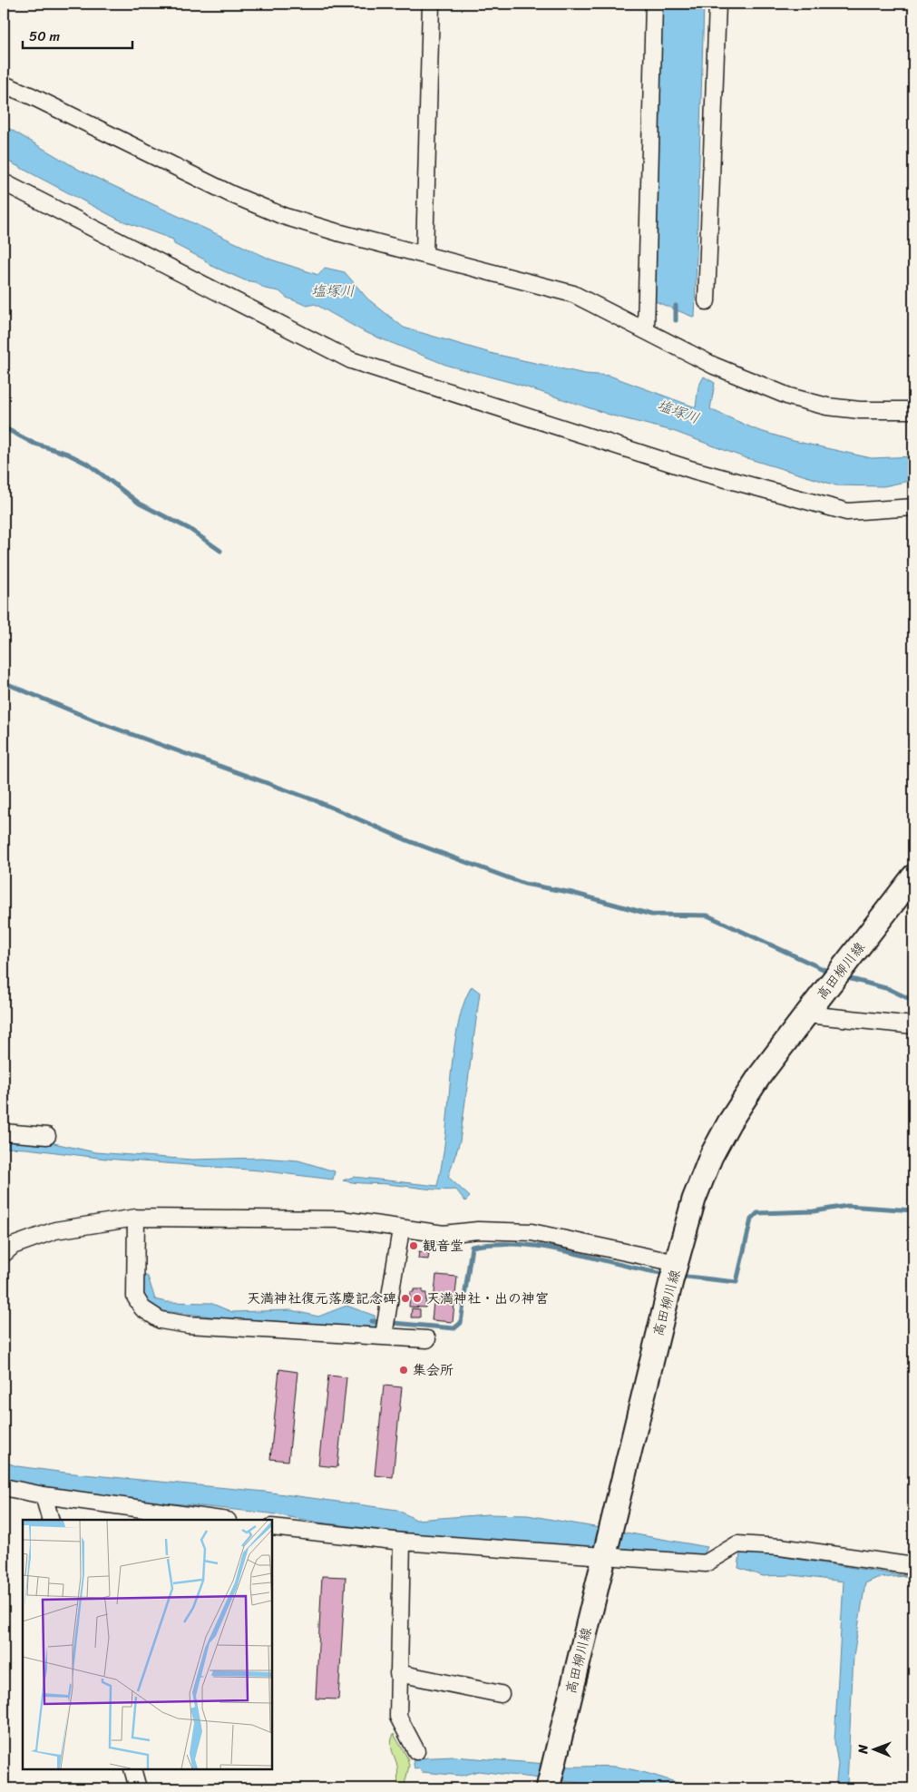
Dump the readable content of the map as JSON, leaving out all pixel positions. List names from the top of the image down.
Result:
{
  "streets": {
    "main road": ["高田柳川線"]
  },
  "water": ["塩塚川"],
  "places": [
    "観音堂",
    "天満神社復元落慶記念碑",
    "天満神社・出の神宮",
    "集会所"
  ],
  "scale_bar": "50 m",
  "north": "left"
}
